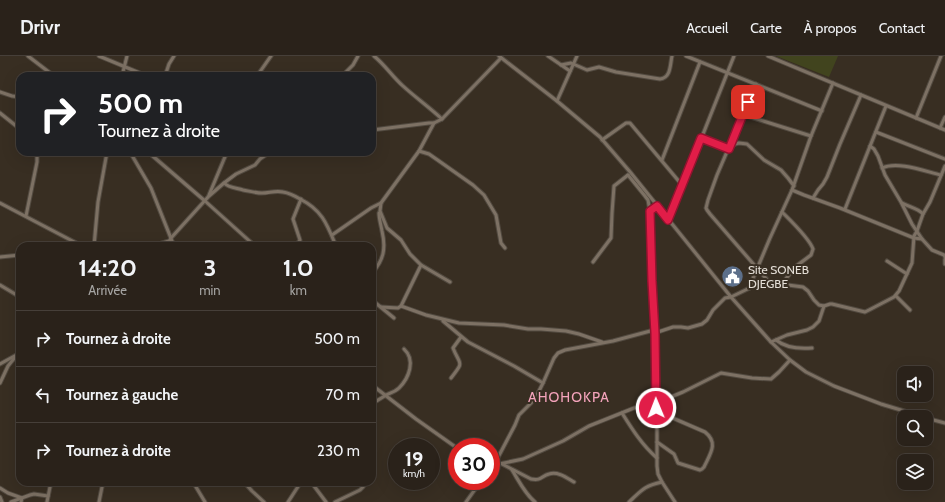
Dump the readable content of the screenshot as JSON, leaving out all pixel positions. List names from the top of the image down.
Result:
{
  "districts": ["AHOHOKPA"],
  "places": {
    "public building": ["Site SONEB DJEGBE"]
  },
  "page": {
    "header": "Drivr",
    "nav": [
      "Accueil",
      "Carte",
      "À propos",
      "Contact"
    ],
    "turn": ["500 m", "Tournez à droite"],
    "eta": [
      "14:20",
      "Arrivée",
      "3",
      "min",
      "1.0",
      "km"
    ],
    "list": [
      {
        "name": "Tournez à droite",
        "value": "500 m"
      },
      {
        "name": "Tournez à gauche",
        "value": "70 m"
      },
      {
        "name": "Tournez à droite",
        "value": "230 m"
      }
    ],
    "speed": "19 km/h",
    "limit": "30"
  }
}
